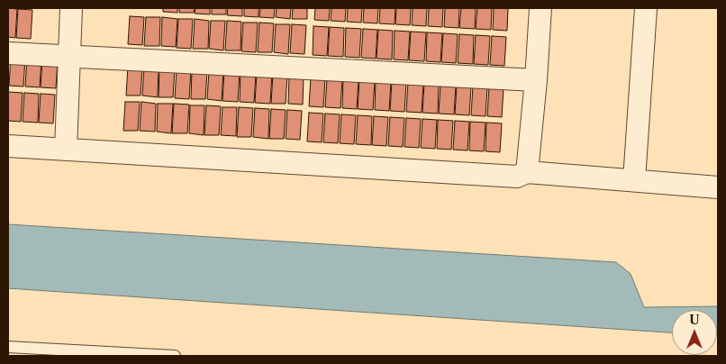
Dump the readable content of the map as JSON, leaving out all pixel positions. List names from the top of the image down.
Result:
{
  "north": "top"
}
